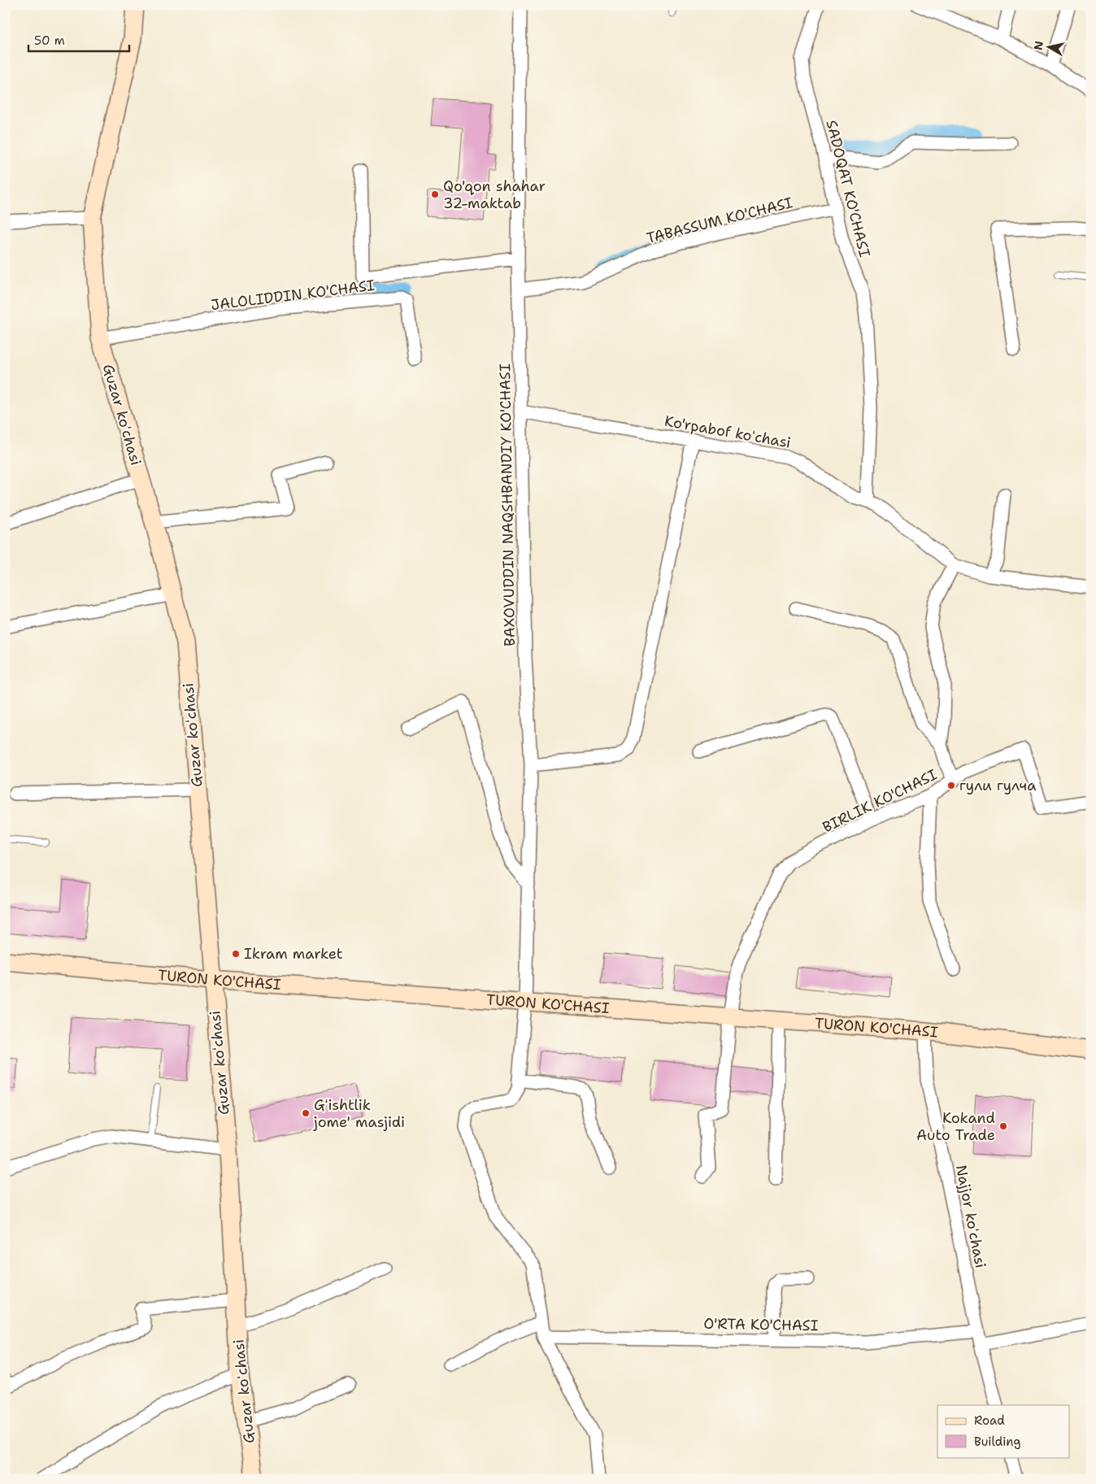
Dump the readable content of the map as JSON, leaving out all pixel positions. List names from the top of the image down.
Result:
{
  "streets": {
    "main road": ["Guzar koʻchasi", "TURON KO'CHASI"],
    "street": [
      "SADOQAT KO'CHASI",
      "TABASSUM KO'CHASI",
      "JALOLIDDIN KO'CHASI",
      "Ko'rpabof koʻchasi",
      "BAXOVUDDIN NAQSHBANDIY KO'CHASI",
      "BIRLIK KO'CHASI",
      "Najjor koʻchasi",
      "O'RTA KO'CHASI"
    ]
  },
  "crossings": [
    ["SADOQAT KO'CHASI", "TABASSUM KO'CHASI"],
    ["SADOQAT KO'CHASI", "Ko'rpabof koʻchasi"],
    ["TABASSUM KO'CHASI", "BAXOVUDDIN NAQSHBANDIY KO'CHASI"],
    ["JALOLIDDIN KO'CHASI", "Guzar koʻchasi"],
    ["JALOLIDDIN KO'CHASI", "BAXOVUDDIN NAQSHBANDIY KO'CHASI"],
    ["Guzar koʻchasi", "TURON KO'CHASI"],
    ["Ko'rpabof koʻchasi", "BAXOVUDDIN NAQSHBANDIY KO'CHASI"],
    ["Ko'rpabof koʻchasi", "BIRLIK KO'CHASI"],
    ["BAXOVUDDIN NAQSHBANDIY KO'CHASI", "TURON KO'CHASI"],
    ["BIRLIK KO'CHASI", "TURON KO'CHASI"],
    ["TURON KO'CHASI", "Najjor koʻchasi"],
    ["Najjor koʻchasi", "O'RTA KO'CHASI"]
  ],
  "places": [
    "Qo'qon shahar 32-maktab",
    "гули гулча",
    "Ikram market",
    "Gʻishtlik jome' masjidi",
    "Kokand Auto Trade"
  ],
  "legend": ["Road", "Building"],
  "scale_bar": "50 m",
  "north": "left"
}
